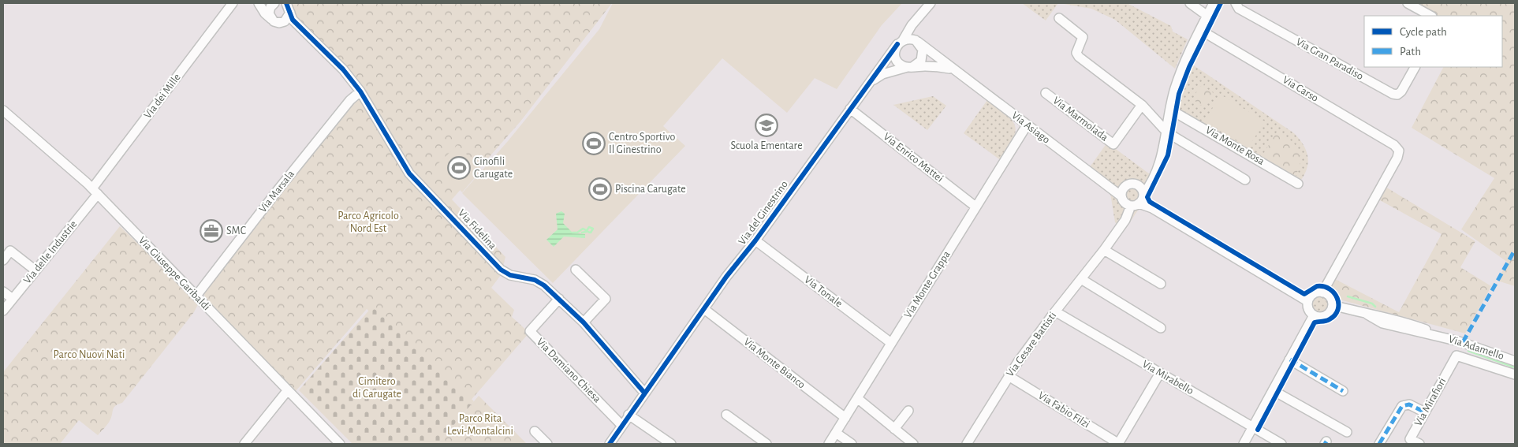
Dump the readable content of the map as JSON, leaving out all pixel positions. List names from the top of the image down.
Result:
{
  "streets": {
    "street": [
      "Via Gran Paradiso",
      "Via Carso",
      "Via dei Mille",
      "Via Marmolada",
      "Via Asiago",
      "Via Monte Rosa",
      "Via Enrico Mattei",
      "Via Marsala",
      "Via del Ginestrino",
      "Via Fidelina",
      "Via delle Industrie",
      "Via Giuseppe Garibaldi",
      "Via Monte Grappa",
      "Via Tonale",
      "Via Cesare Battisti",
      "Via Adamello",
      "Via Monte Bianco",
      "Via Damiano Chiesa",
      "Via Mirabello",
      "Via Mirafiori",
      "Via Fabio Filzi"
    ]
  },
  "crossings": [
    ["Via Carso", "Via Cesare Battisti"],
    ["Via Carso", "Via Adamello"],
    ["Via dei Mille", "Via delle Industrie"],
    ["Via dei Mille", "Via Giuseppe Garibaldi"],
    ["Via Asiago", "Via del Ginestrino"],
    ["Via Asiago", "Via Monte Grappa"],
    ["Via Asiago", "Via Cesare Battisti"],
    ["Via Monte Rosa", "Via Cesare Battisti"],
    ["Via Enrico Mattei", "Via del Ginestrino"],
    ["Via Enrico Mattei", "Via Monte Grappa"],
    ["Via Marsala", "Via Fidelina"],
    ["Via Marsala", "Via Giuseppe Garibaldi"],
    ["Via del Ginestrino", "Via Fidelina"],
    ["Via del Ginestrino", "Via Tonale"],
    ["Via del Ginestrino", "Via Monte Bianco"],
    ["Via Fidelina", "Via Damiano Chiesa"],
    ["Via delle Industrie", "Via Giuseppe Garibaldi"],
    ["Via Monte Grappa", "Via Tonale"],
    ["Via Monte Grappa", "Via Monte Bianco"],
    ["Via Cesare Battisti", "Via Mirabello"],
    ["Via Cesare Battisti", "Via Fabio Filzi"]
  ],
  "parks": [
    "Parco Agricolo Nord Est",
    "Parco Nuovi Nati",
    "Cimitero di Carugate",
    "Parco Rita Levi-Montalcini"
  ],
  "places": {
    "school or university": ["Scuola Ementare"],
    "sports": ["Centro Sportivo Il Ginestrino", "Cinofili Carugate", "Piscina Carugate"],
    "office": ["SMC"]
  },
  "legend": ["Cycle path", "Path"]
}
